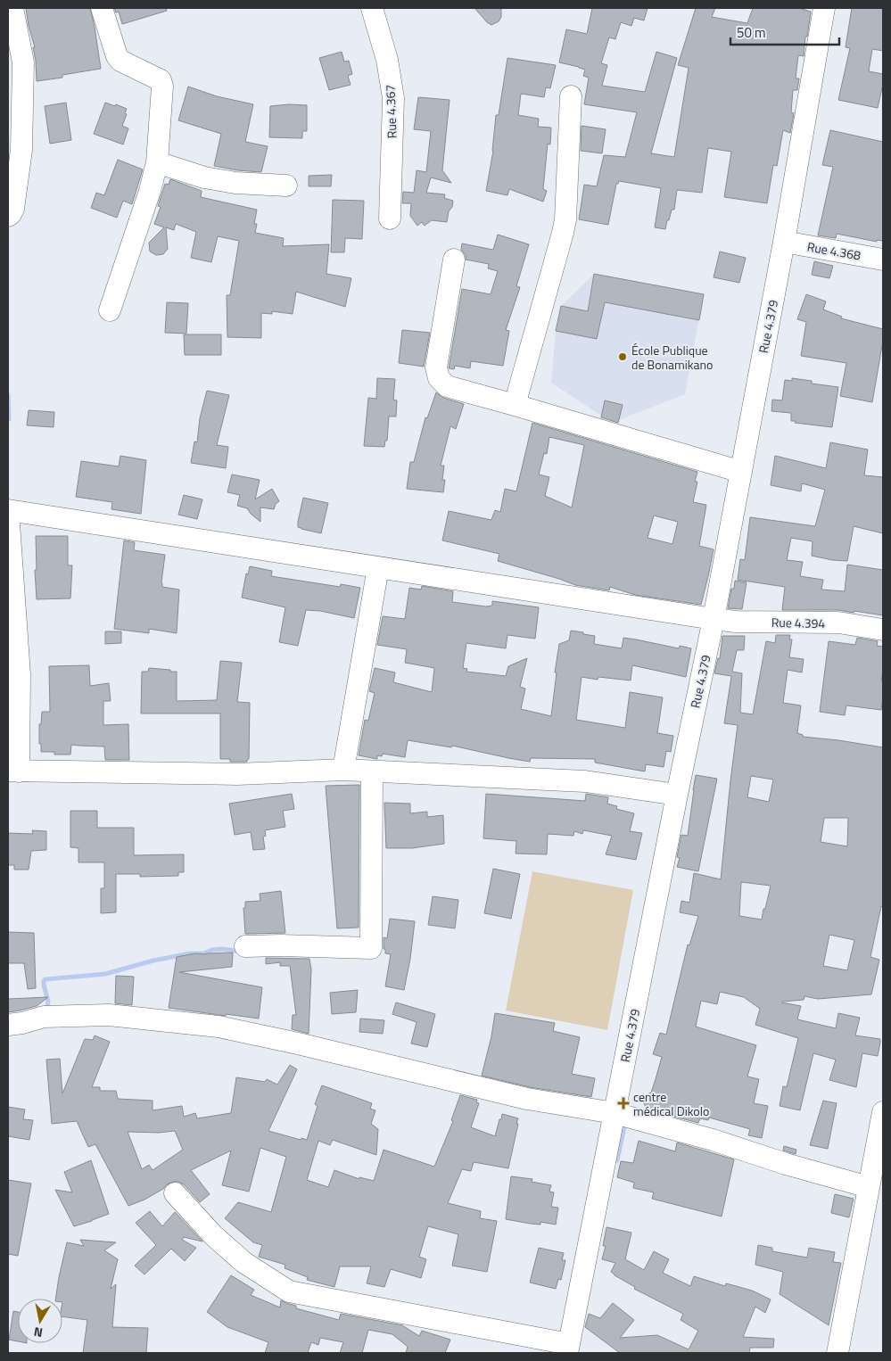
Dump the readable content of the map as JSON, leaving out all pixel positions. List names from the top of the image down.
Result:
{
  "streets": {
    "street": [
      "Rue 4.367",
      "Rue 4.368",
      "Rue 4.379",
      "Rue 4.394"
    ]
  },
  "crossings": [
    ["Rue 4.368", "Rue 4.379"],
    ["Rue 4.379", "Rue 4.394"]
  ],
  "places": {
    "other": ["École Publique de Bonamikano"],
    "health": ["centre médical Dikolo"]
  },
  "scale_bar": "50 m",
  "north": "bottom"
}
